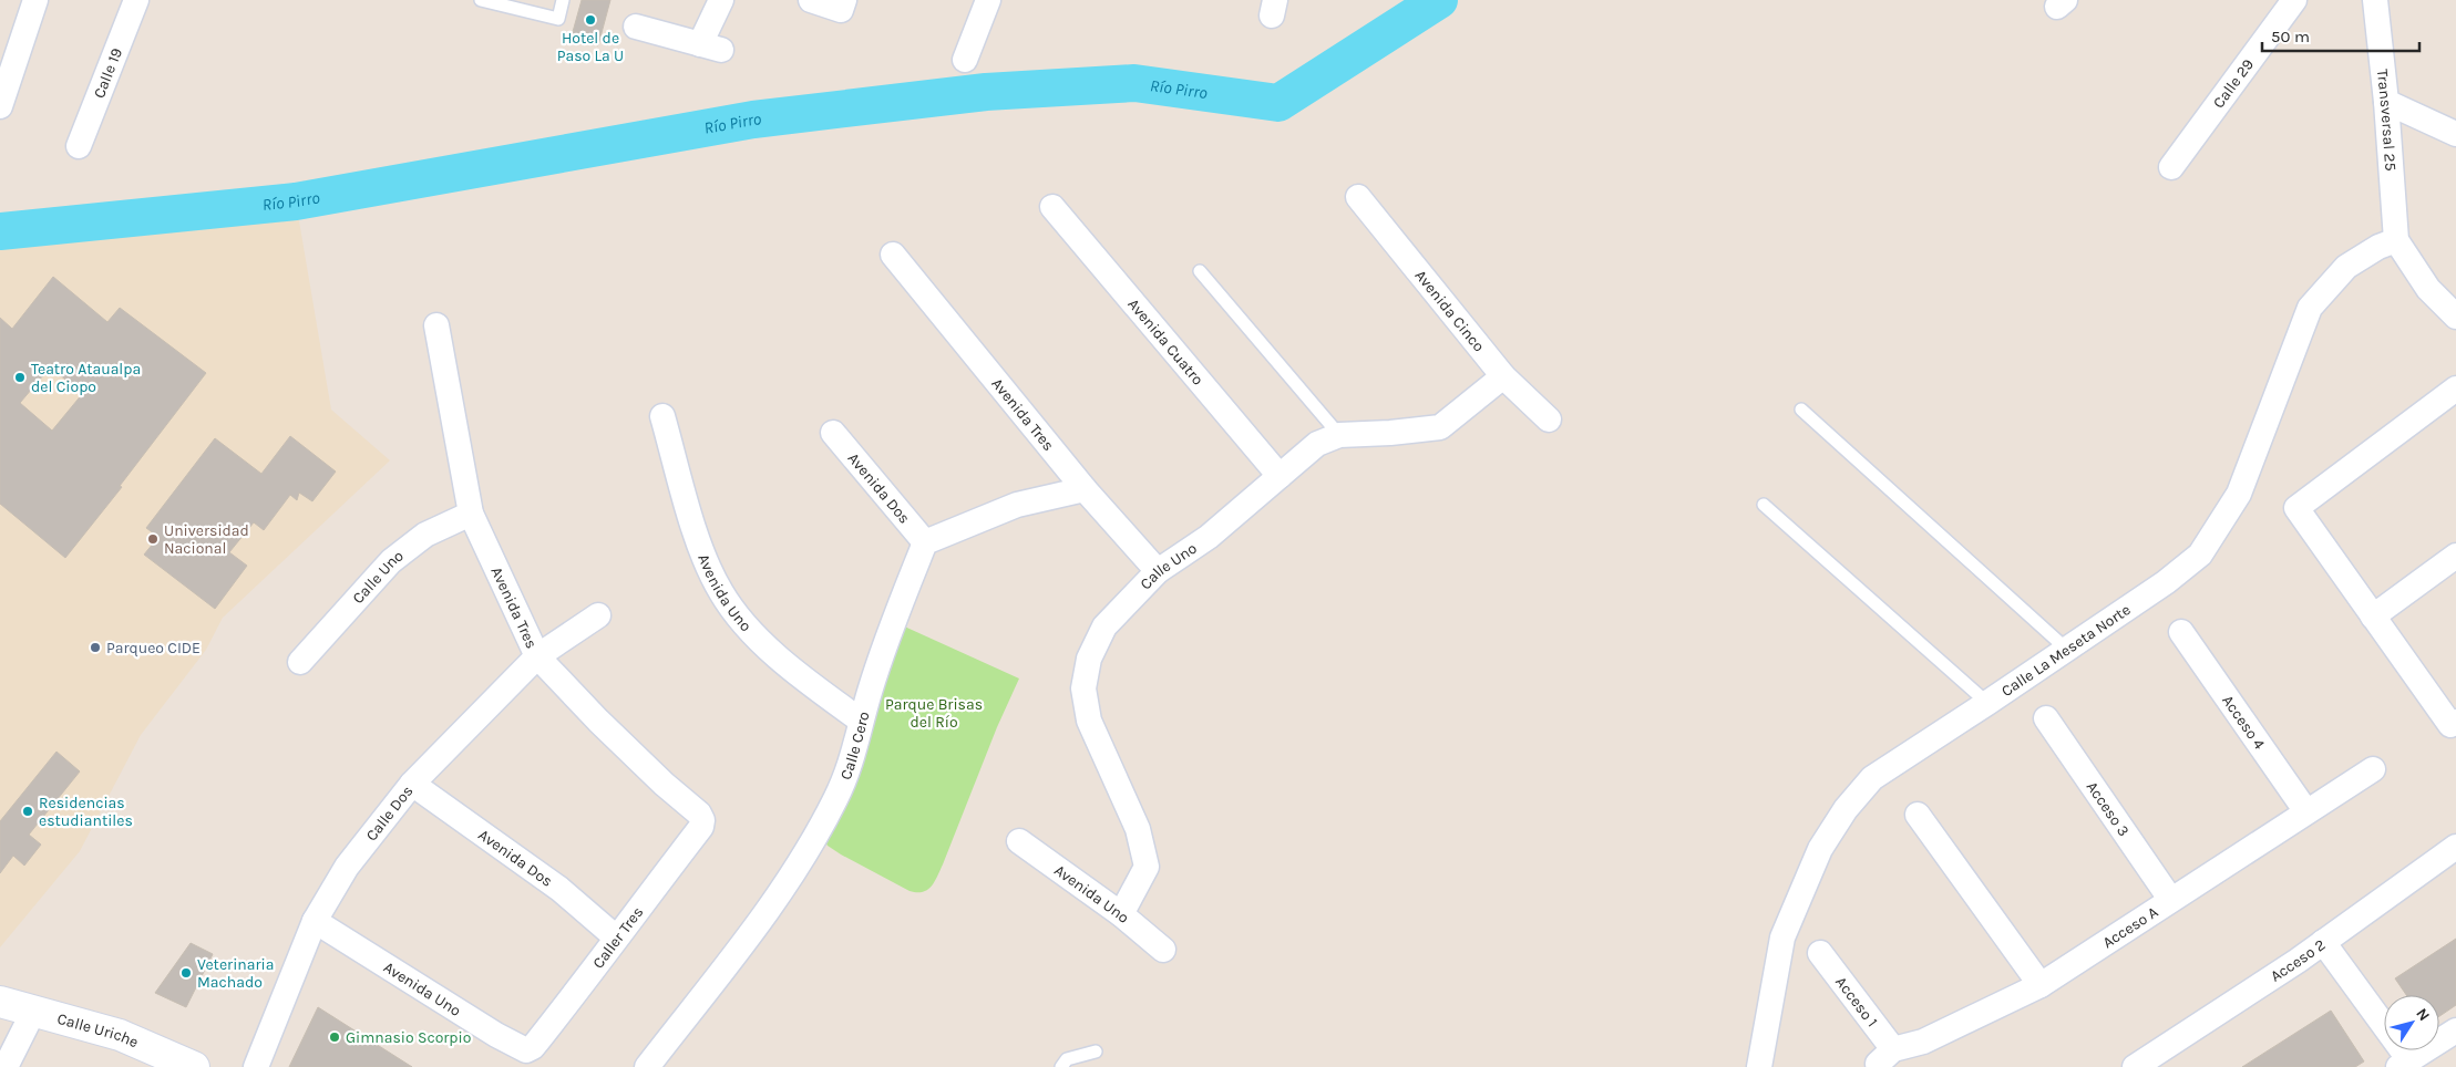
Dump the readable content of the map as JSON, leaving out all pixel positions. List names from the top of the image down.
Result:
{
  "streets": {
    "main road": ["Calle Uriche"],
    "street": [
      "Calle 19",
      "Calle 29",
      "Transversal 25",
      "Avenida Cinco",
      "Avenida Cuatro",
      "Avenida Tres",
      "Avenida Dos",
      "Calle Uno",
      "Avenida Uno",
      "Calle La Meseta Norte",
      "Acceso 4",
      "Calle Cero",
      "Acceso 3",
      "Calle Dos",
      "Acceso A",
      "Caller Tres",
      "Acceso 2",
      "Acceso 1"
    ]
  },
  "crossings": [
    ["Transversal 25", "Calle La Meseta Norte"],
    ["Avenida Cinco", "Calle Uno"],
    ["Avenida Cuatro", "Calle Uno"],
    ["Avenida Tres", "Calle Uno"],
    ["Avenida Tres", "Calle Dos"],
    ["Avenida Tres", "Caller Tres"],
    ["Avenida Dos", "Calle Cero"],
    ["Avenida Dos", "Calle Dos"],
    ["Avenida Dos", "Caller Tres"],
    ["Calle Uno", "Avenida Uno"],
    ["Avenida Uno", "Calle Cero"],
    ["Avenida Uno", "Calle Dos"],
    ["Avenida Uno", "Caller Tres"],
    ["Acceso 4", "Acceso A"],
    ["Acceso 3", "Acceso A"],
    ["Acceso A", "Acceso 1"]
  ],
  "water": ["Río Pirro"],
  "parks": ["Parque Brisas del Río"],
  "places": [
    "Hotel de Paso La U",
    "Teatro Ataualpa del Ciopo",
    "Universidad Nacional",
    "Parqueo CIDE",
    "Residencias estudiantiles",
    "Veterinaria Machado",
    "Gimnasio Scorpio"
  ],
  "scale_bar": "50 m",
  "north": "top right"
}
